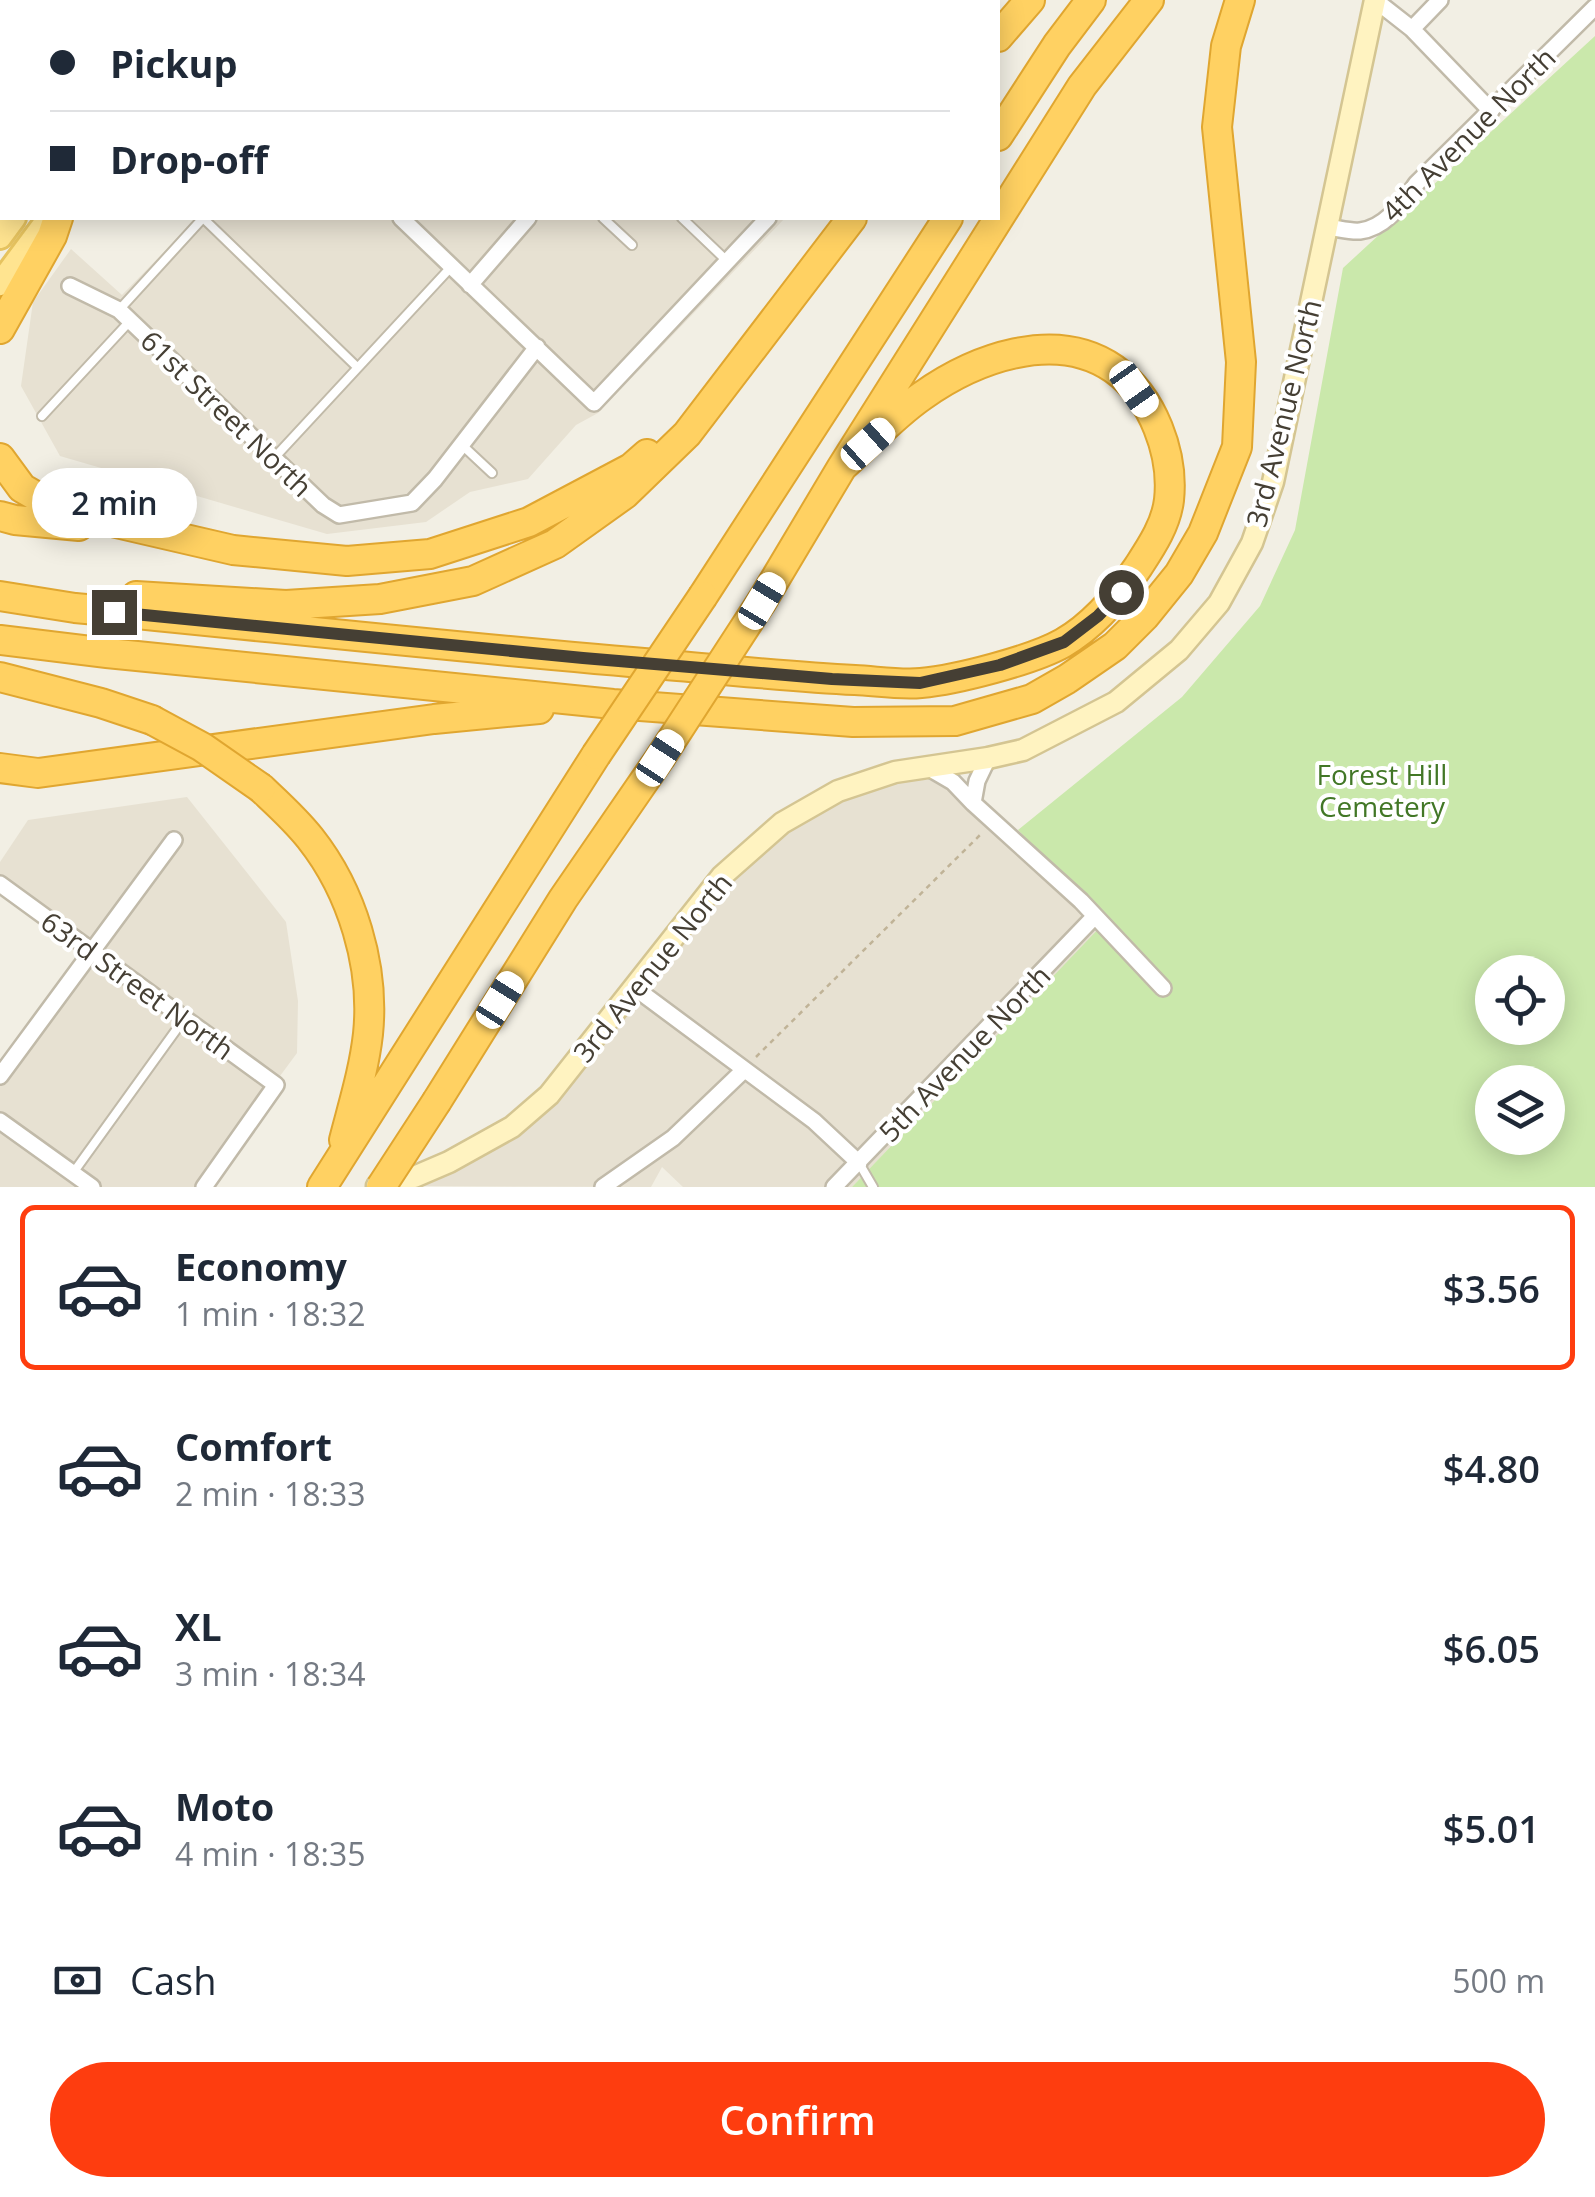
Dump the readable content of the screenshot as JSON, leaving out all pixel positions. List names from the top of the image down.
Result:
{
  "streets": {
    "street": [
      "4th Avenue North",
      "61st Street North",
      "3rd Avenue North",
      "63rd Street North",
      "5th Avenue North"
    ]
  },
  "crossings": [
    ["4th Avenue North", "3rd Avenue North"]
  ],
  "parks": ["Forest Hill Cemetery"],
  "page": {
    "banner": ["Pickup", "Drop-off"],
    "bubble": "2 min",
    "list": [
      {
        "name": "Economy",
        "note": "1 min · 18:32",
        "value": "$3.56"
      },
      {
        "name": "Comfort",
        "note": "2 min · 18:33",
        "value": "$4.80"
      },
      {
        "name": "XL",
        "note": "3 min · 18:34",
        "value": "$6.05"
      },
      {
        "name": "Moto",
        "note": "4 min · 18:35",
        "value": "$5.01"
      }
    ],
    "pay": ["Cash", "500 m"],
    "buttons": "Confirm"
  }
}
